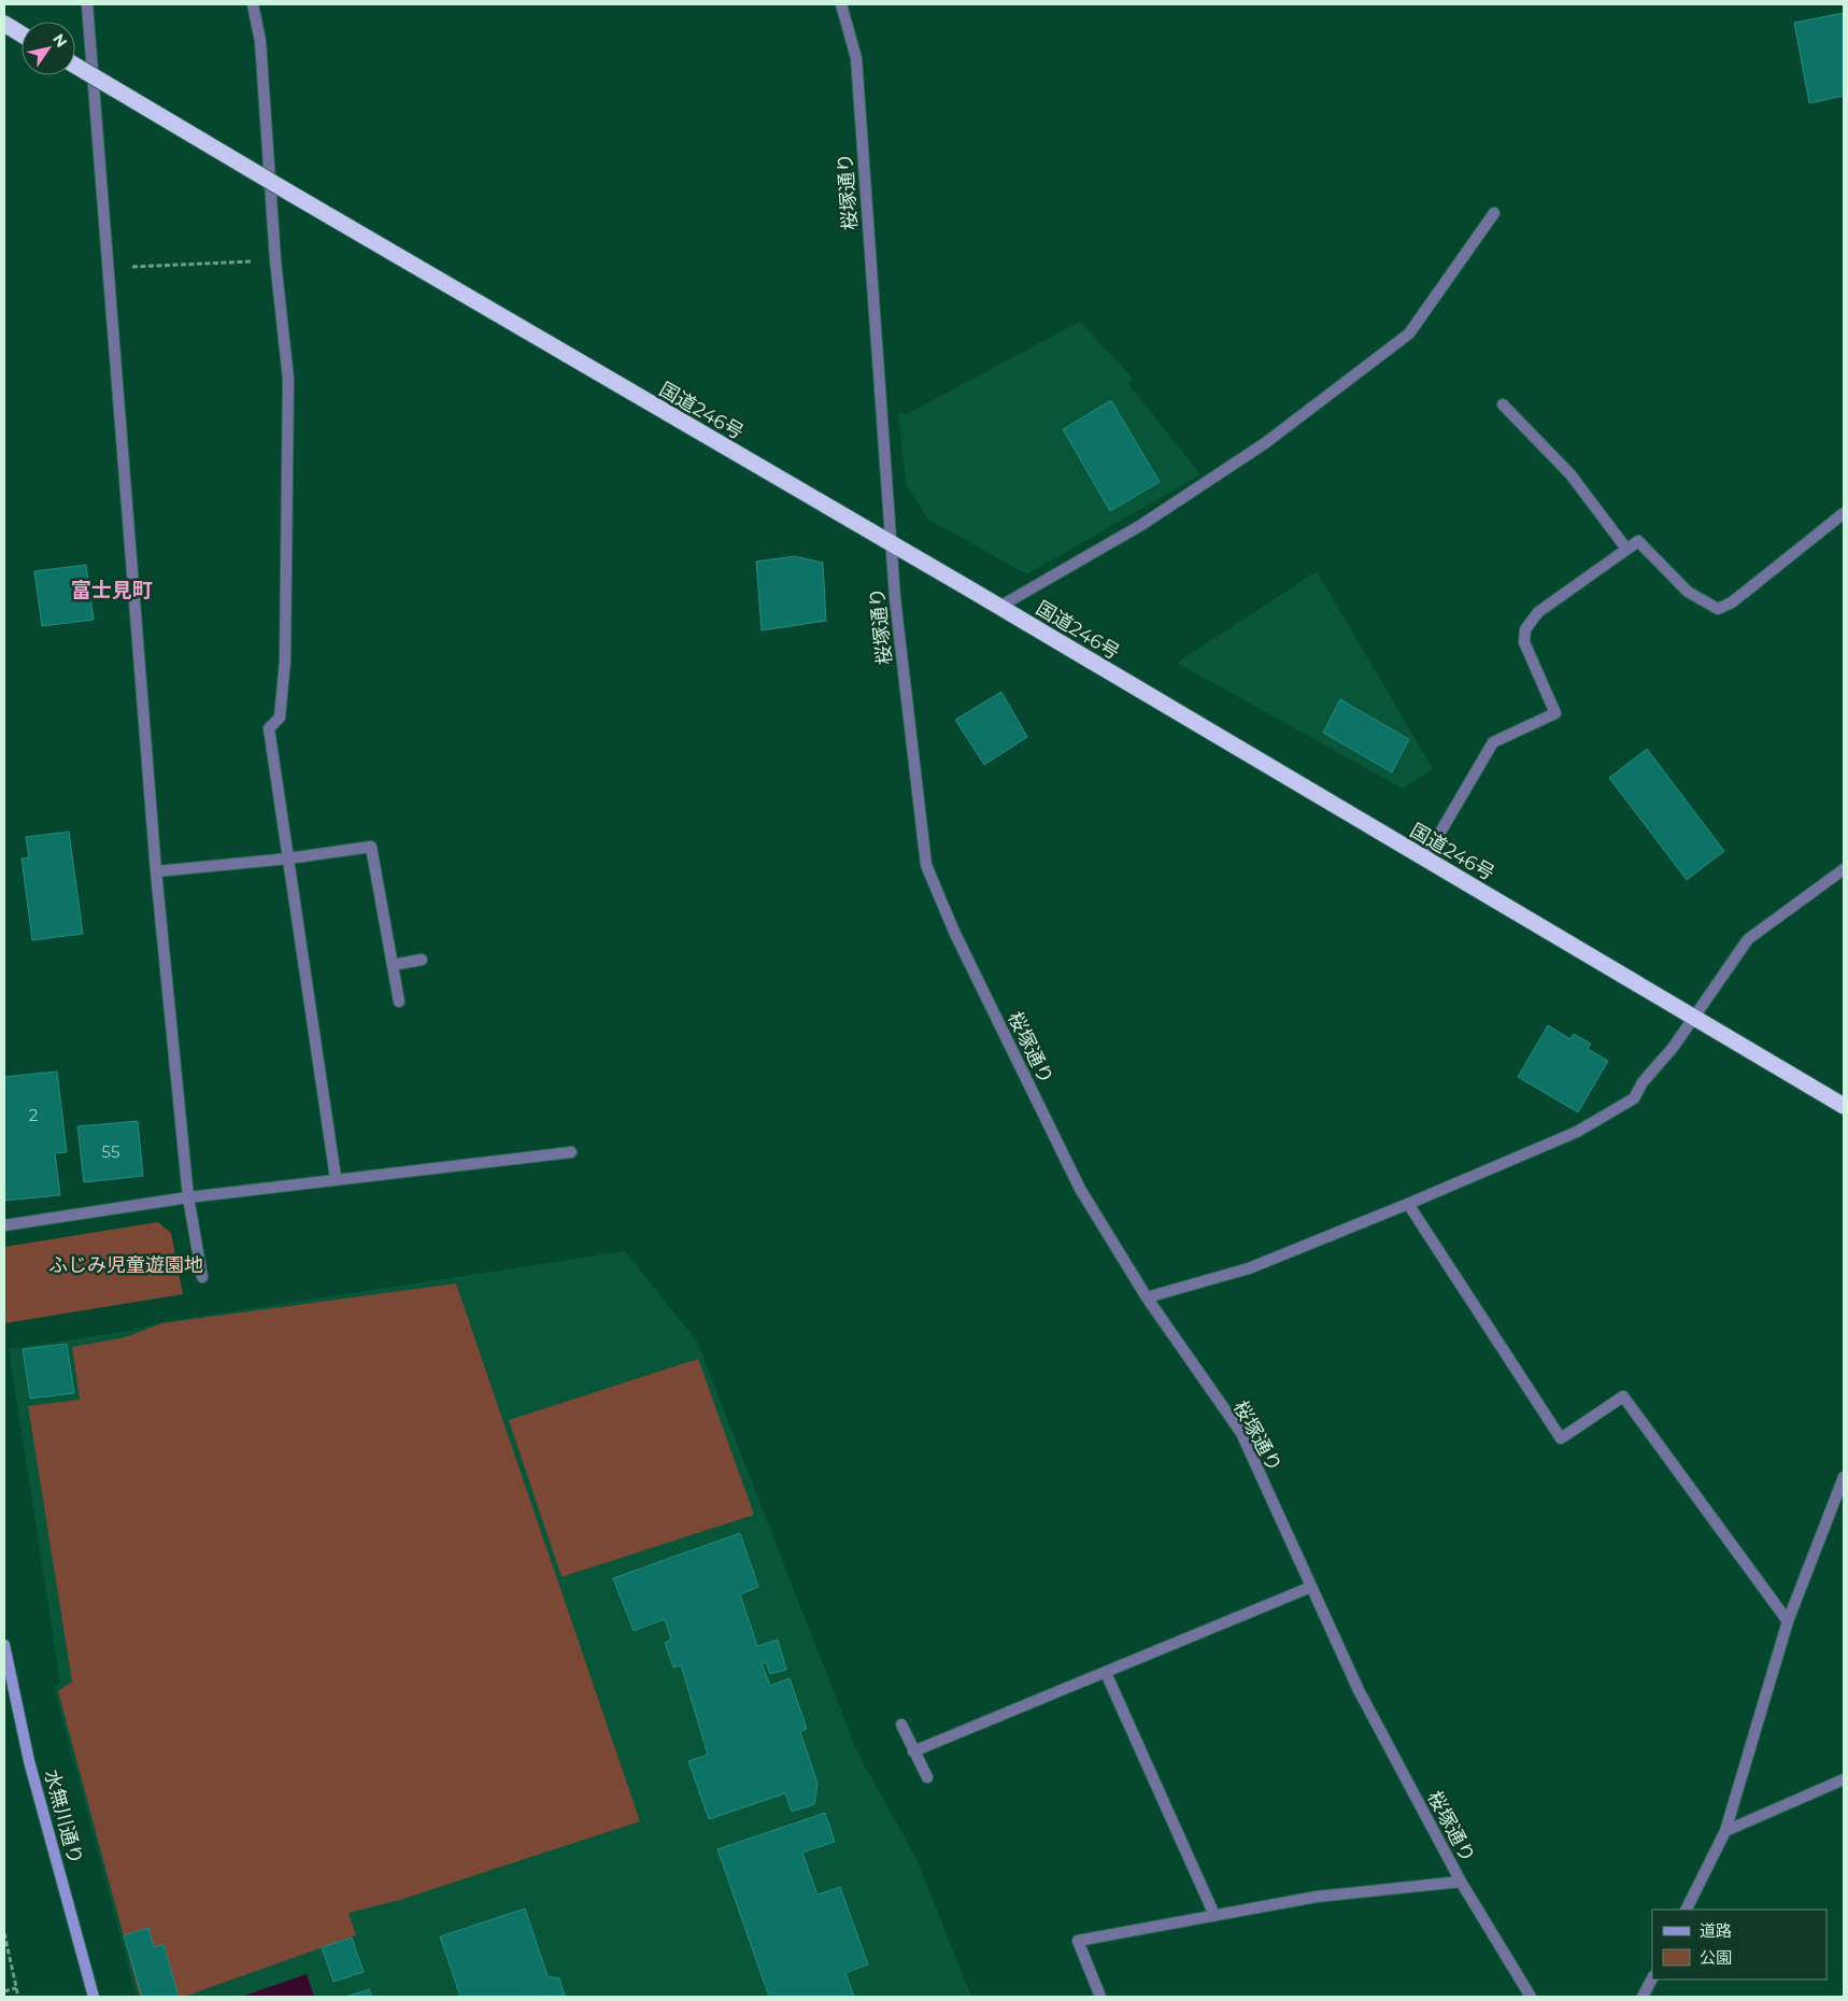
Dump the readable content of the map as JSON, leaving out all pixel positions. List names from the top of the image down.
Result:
{
  "streets": {
    "highway": ["国道246号"],
    "street": ["桜塚通り", "水無川通り"]
  },
  "crossings": [
    ["桜塚通り", "国道246号"]
  ],
  "districts": ["富士見町"],
  "parks": ["ふじみ児童遊園地"],
  "house_numbers": ["2", "55"],
  "legend": ["道路", "公園"],
  "north": "top right"
}
